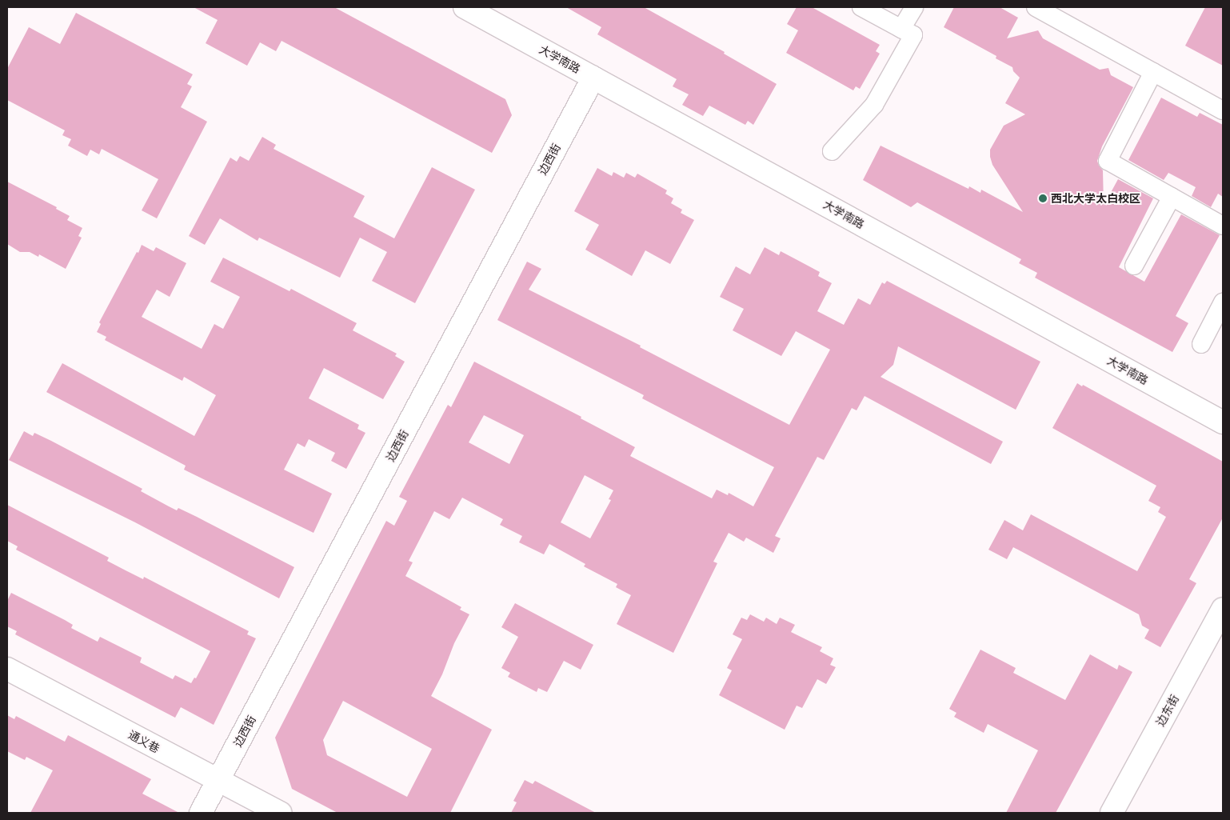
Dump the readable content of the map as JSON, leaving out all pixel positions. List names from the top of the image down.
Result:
{
  "streets": {
    "street": [
      "大学南路",
      "边西街",
      "边东街",
      "通义巷"
    ]
  },
  "crossings": [
    ["大学南路", "边西街"],
    ["边西街", "通义巷"]
  ],
  "places": ["西北大学太白校区"]
}
